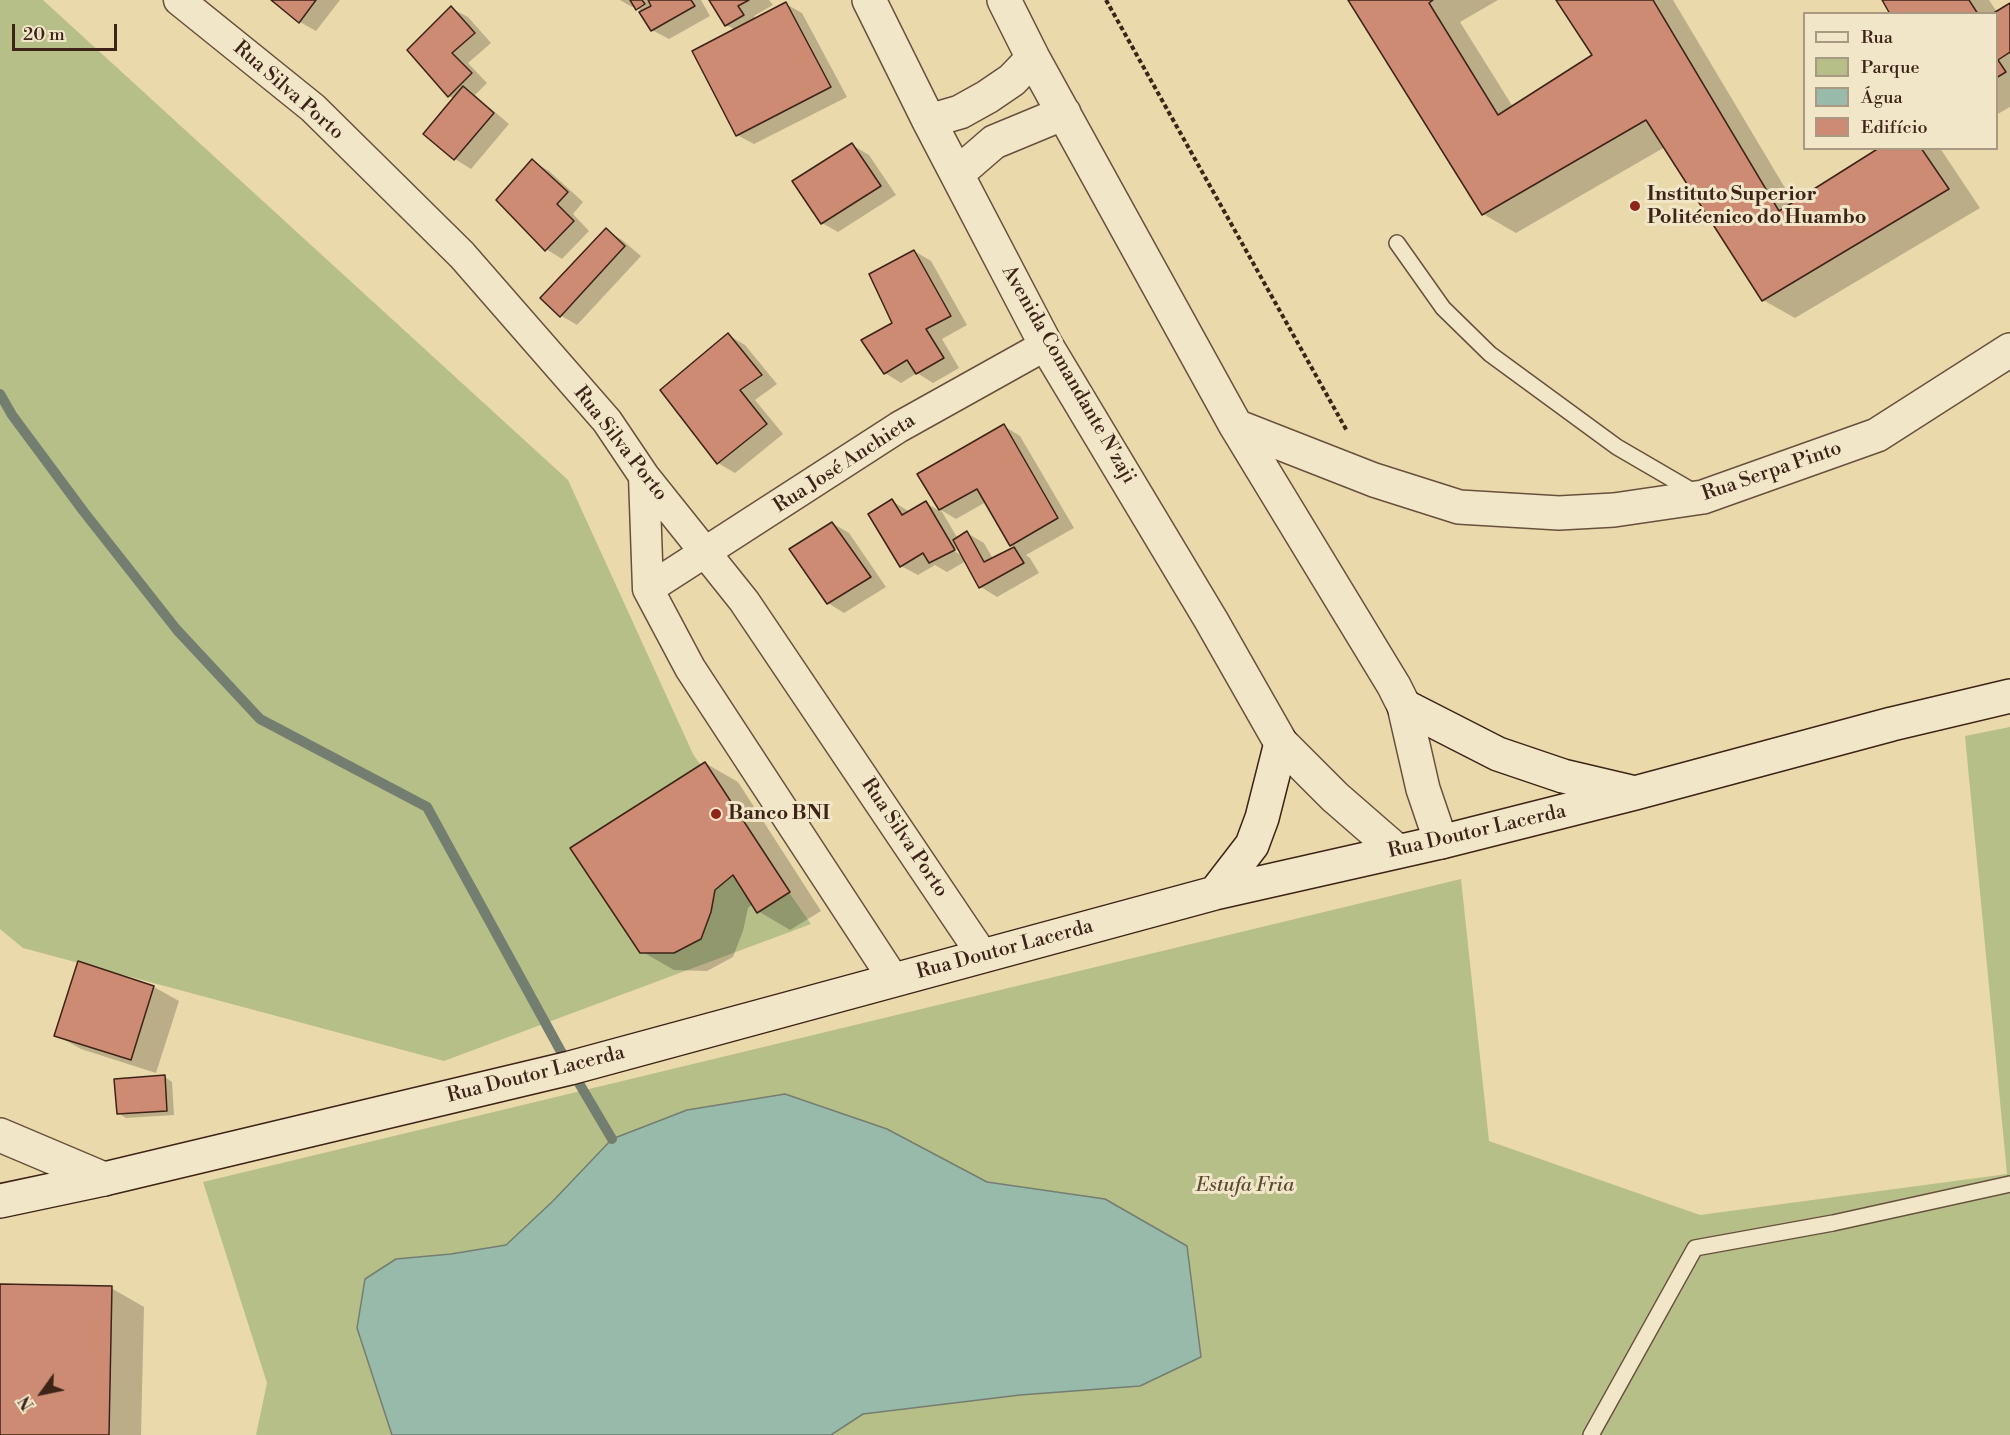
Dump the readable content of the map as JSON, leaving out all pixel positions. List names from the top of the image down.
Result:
{
  "streets": {
    "street": [
      "Rua Silva Porto",
      "Avenida Comandante N'zaji",
      "Rua José Anchieta",
      "Rua Serpa Pinto",
      "Rua Doutor Lacerda"
    ]
  },
  "crossings": [
    ["Rua Silva Porto", "Rua José Anchieta"],
    ["Rua Silva Porto", "Rua Doutor Lacerda"],
    ["Avenida Comandante N'zaji", "Rua José Anchieta"],
    ["Avenida Comandante N'zaji", "Rua Doutor Lacerda"]
  ],
  "parks": ["Estufa Fria"],
  "places": ["Instituto Superior Politécnico do Huambo", "Banco BNI"],
  "legend": [
    "Rua",
    "Parque",
    "Água",
    "Edifício"
  ],
  "scale_bar": "20 m",
  "north": "bottom left"
}
